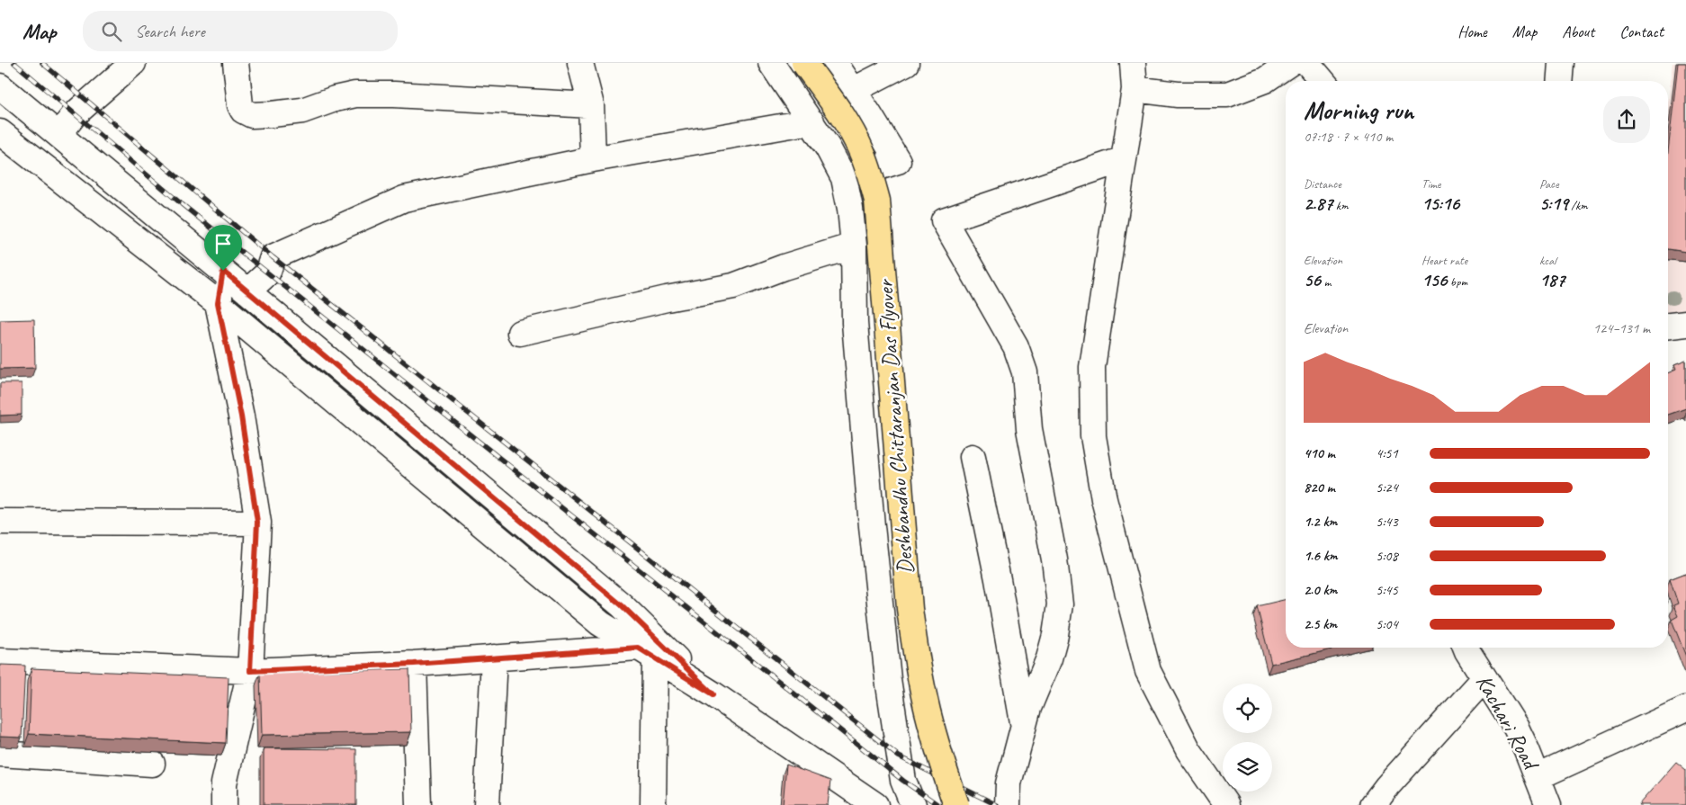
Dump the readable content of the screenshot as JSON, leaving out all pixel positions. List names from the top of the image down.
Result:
{
  "streets": {
    "main road": ["Deshbandhu Chittaranjan Das Flyover"],
    "street": ["Kachari Road"]
  },
  "page": {
    "header": "Map",
    "search": "Search here",
    "nav": [
      "Home",
      "Map",
      "About",
      "Contact"
    ],
    "heading": ["Morning run", "07:18 · 7 × 410 m"],
    "stats": [
      ["Distance", "2.87 km"],
      ["Time", "15:16"],
      ["Pace", "5:19 /km"],
      ["Elevation", "56 m"],
      ["Heart rate", "156 bpm"],
      ["kcal", "187"]
    ],
    "chart": ["Elevation", "124–131 m"],
    "list": [
      {
        "name": "410 m",
        "note": "4:51"
      },
      {
        "name": "820 m",
        "note": "5:24"
      },
      {
        "name": "1.2 km",
        "note": "5:43"
      },
      {
        "name": "1.6 km",
        "note": "5:08"
      },
      {
        "name": "2.0 km",
        "note": "5:45"
      },
      {
        "name": "2.5 km",
        "note": "5:04"
      }
    ]
  }
}
